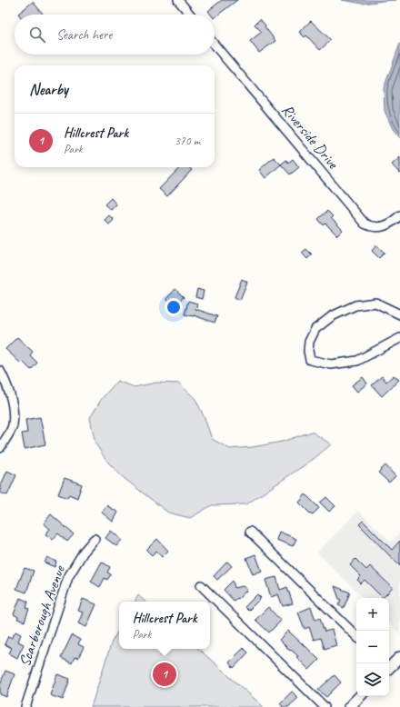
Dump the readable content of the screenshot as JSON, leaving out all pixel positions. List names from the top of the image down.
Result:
{
  "streets": {
    "street": ["Riverside Drive", "Scarborough Avenue"]
  },
  "page": {
    "search": "Search here",
    "heading": "Nearby",
    "list": [
      {
        "mark": "1",
        "name": "Hillcrest Park",
        "note": "Park",
        "value": "370 m"
      }
    ],
    "map_buttons": ["+", "−"],
    "popup": ["Hillcrest Park", "Park"],
    "pins": "1"
  }
}
